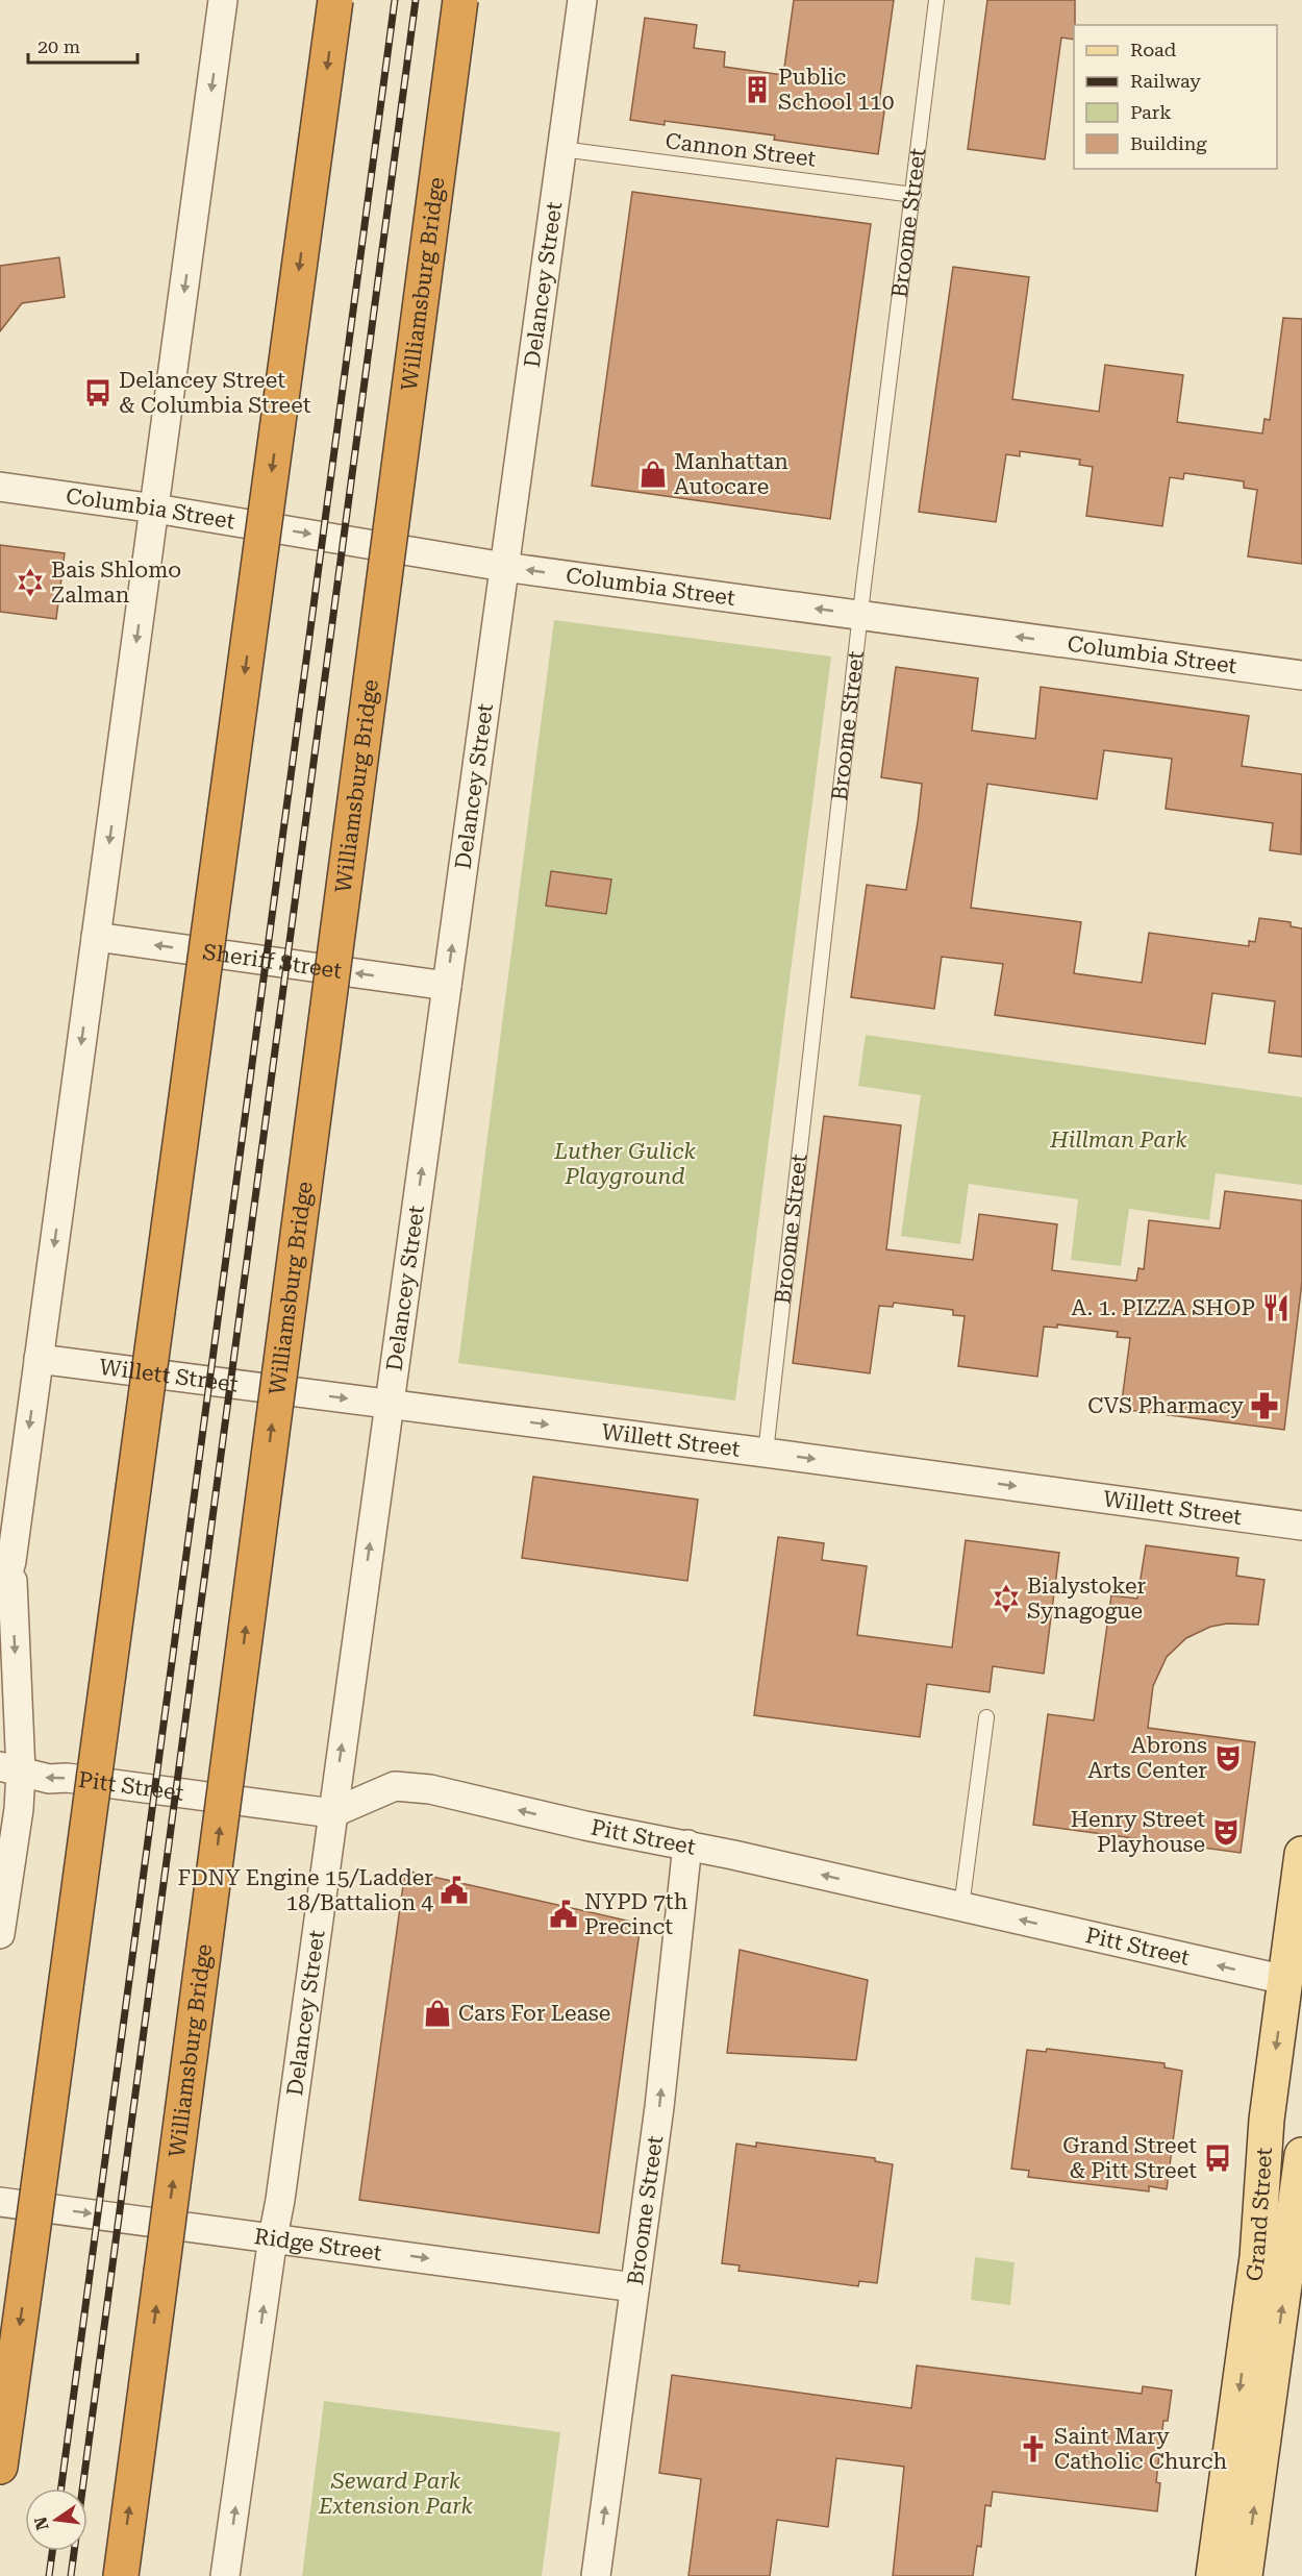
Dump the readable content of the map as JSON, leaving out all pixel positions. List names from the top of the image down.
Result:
{
  "streets": {
    "highway": ["Williamsburg Bridge"],
    "main road": ["Grand Street"],
    "street": [
      "Broome Street",
      "Delancey Street",
      "Columbia Street",
      "Sheriff Street",
      "Willett Street",
      "Pitt Street",
      "Ridge Street"
    ],
    "lane": ["Cannon Street"]
  },
  "crossings": [
    ["Cannon Street", "Broome Street"],
    ["Cannon Street", "Delancey Street"],
    ["Broome Street", "Columbia Street"],
    ["Broome Street", "Willett Street"],
    ["Broome Street", "Pitt Street"],
    ["Broome Street", "Ridge Street"],
    ["Delancey Street", "Columbia Street"],
    ["Delancey Street", "Sheriff Street"],
    ["Delancey Street", "Willett Street"],
    ["Delancey Street", "Pitt Street"],
    ["Delancey Street", "Ridge Street"],
    ["Pitt Street", "Grand Street"]
  ],
  "one_way": [
    "Delancey Street",
    "Sheriff Street",
    "Willett Street",
    "Pitt Street",
    "Ridge Street"
  ],
  "parks": ["Hillman Park", "Luther Gulick Playground", "Seward Park Extension Park"],
  "places": {
    "building": ["Public School 110"],
    "bus stop": ["Delancey Street & Columbia Street", "Grand Street & Pitt Street"],
    "shop": ["Manhattan Autocare", "Cars For Lease"],
    "synagogue": ["Bais Shlomo Zalman", "Bialystoker Synagogue"],
    "restaurant": ["A. 1. PIZZA SHOP"],
    "pharmacy": ["CVS Pharmacy"],
    "theatre": ["Abrons Arts Center", "Henry Street Playhouse"],
    "public building": ["FDNY Engine 15/Ladder 18/Battalion 4", "NYPD 7th Precinct"],
    "church": ["Saint Mary Catholic Church"]
  },
  "legend": [
    "Road",
    "Railway",
    "Park",
    "Building"
  ],
  "scale_bar": "20 m",
  "north": "left"
}
